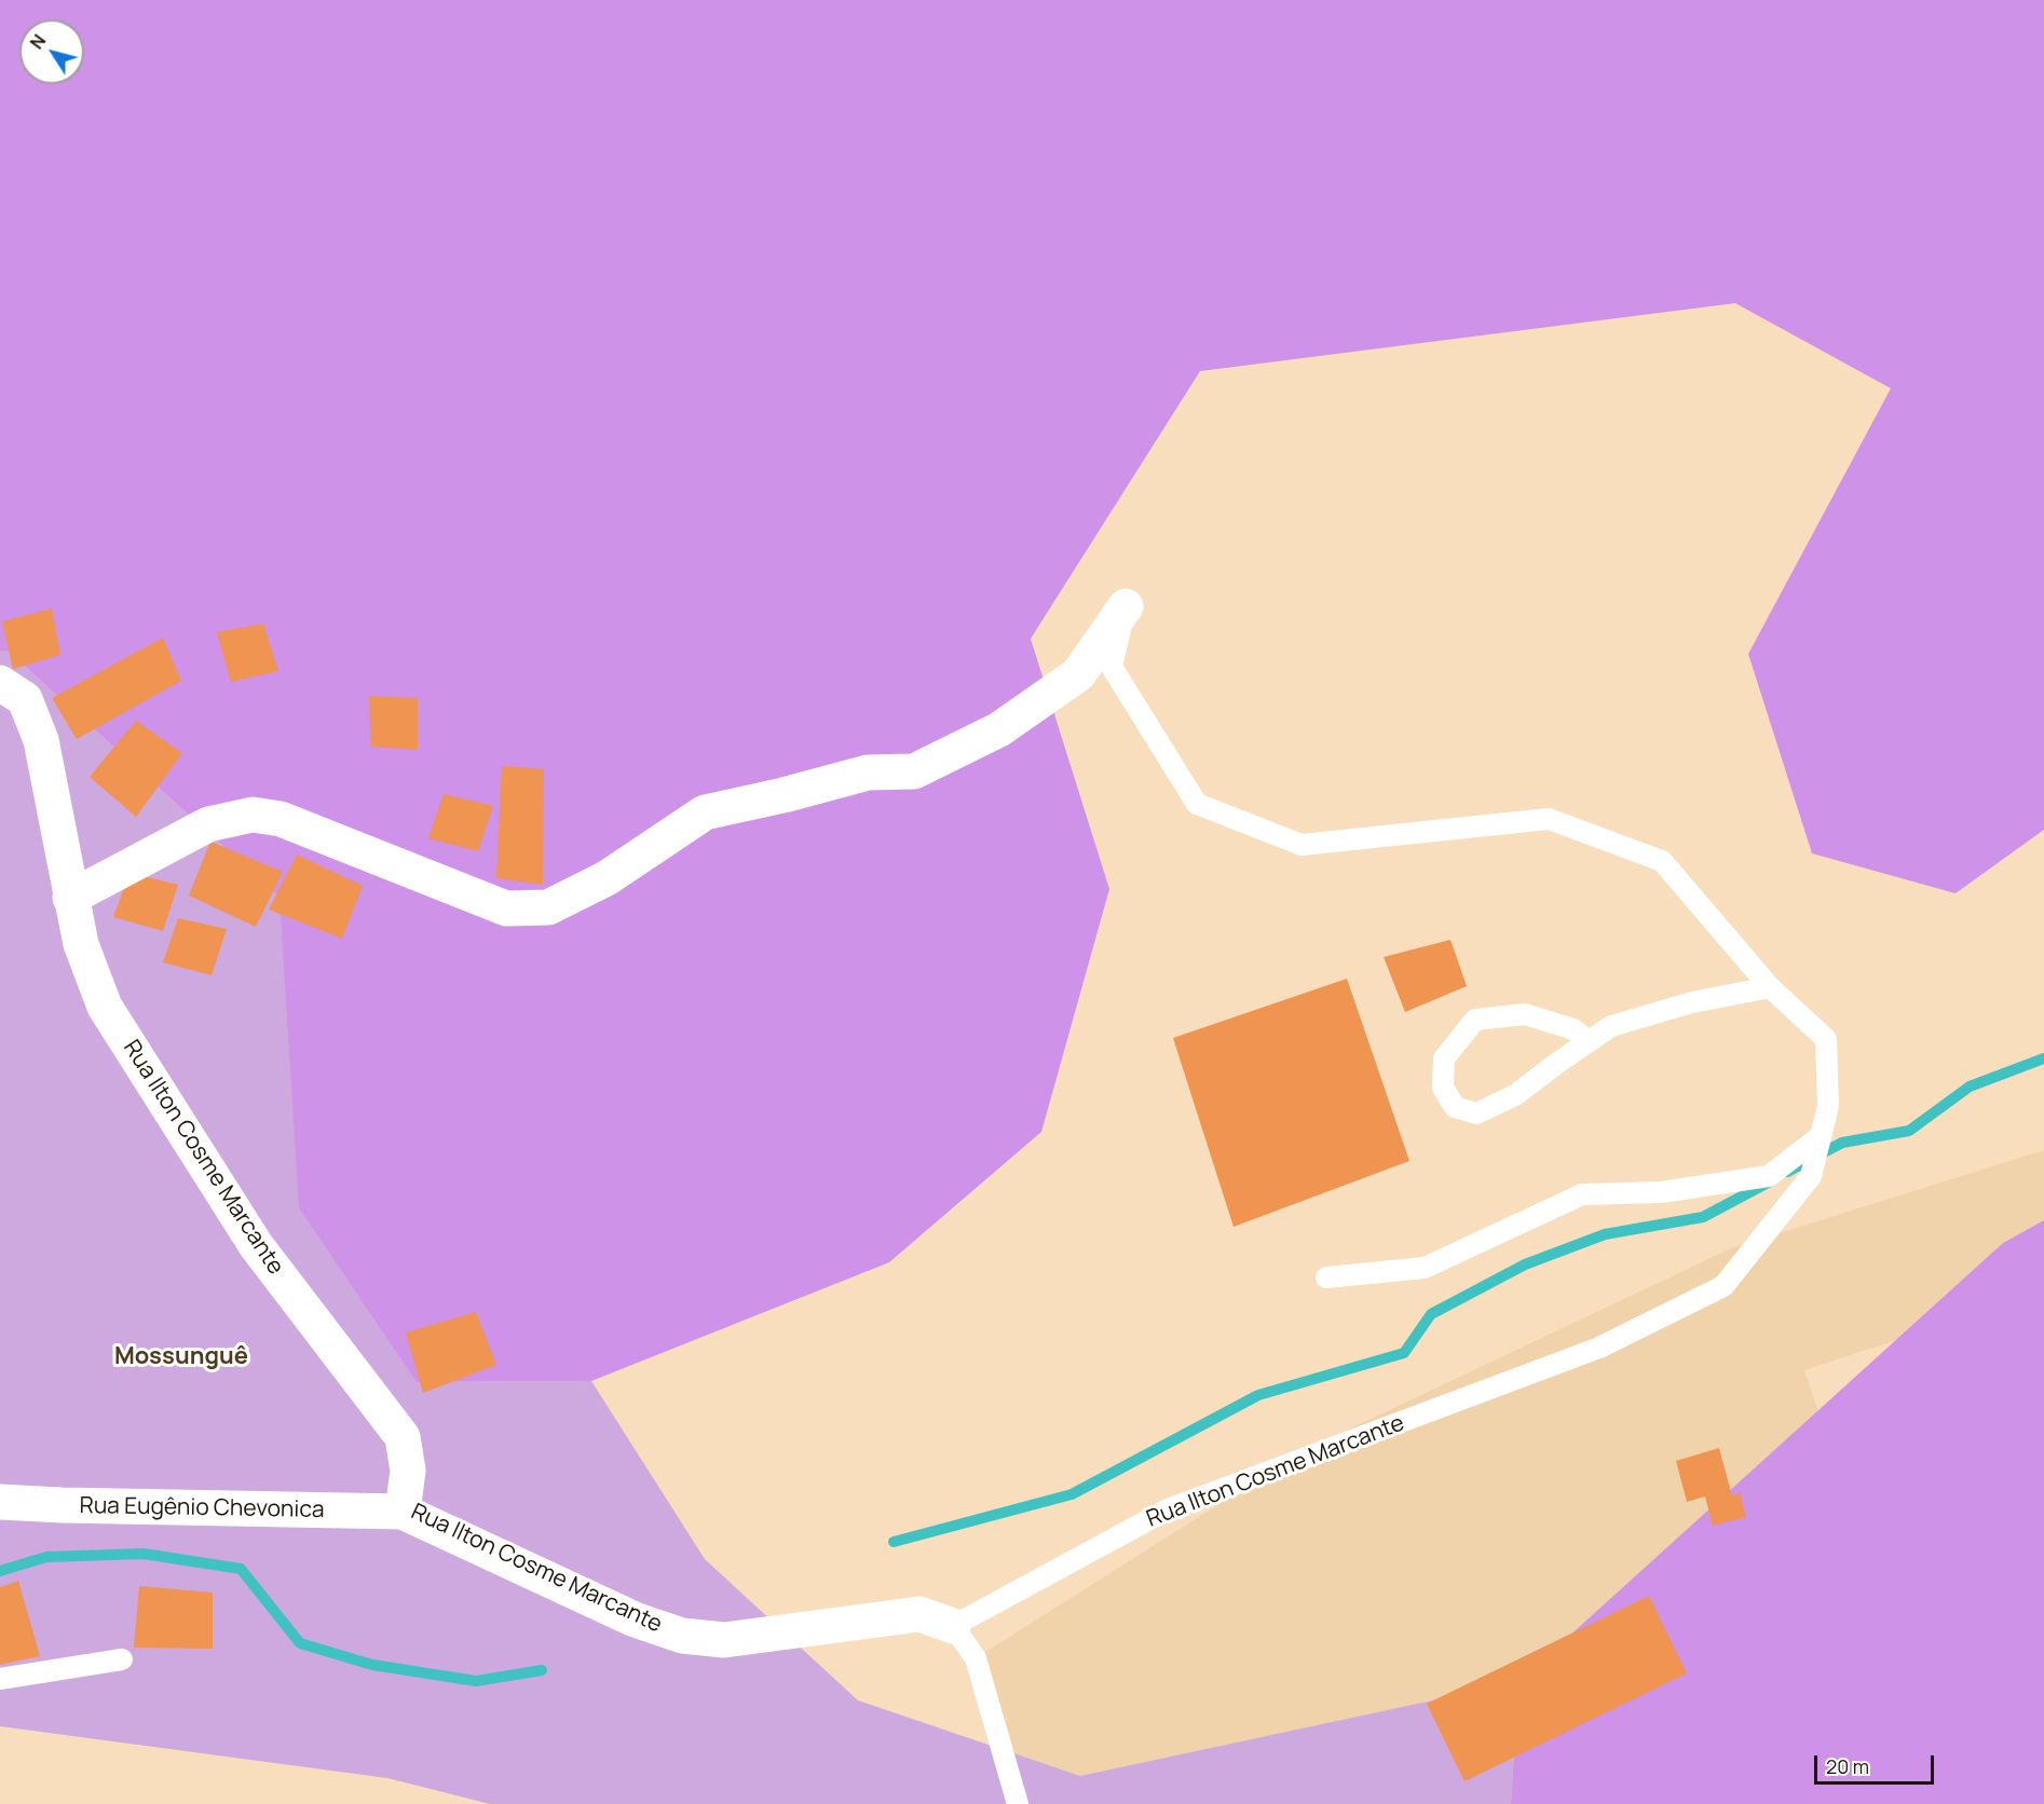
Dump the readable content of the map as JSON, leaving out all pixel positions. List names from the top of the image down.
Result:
{
  "streets": {
    "street": ["Rua Ilton Cosme Marcante", "Rua Eugênio Chevonica"]
  },
  "crossings": [
    ["Rua Ilton Cosme Marcante", "Rua Eugênio Chevonica"]
  ],
  "districts": ["Mossunguê"],
  "scale_bar": "20 m",
  "north": "top left"
}
